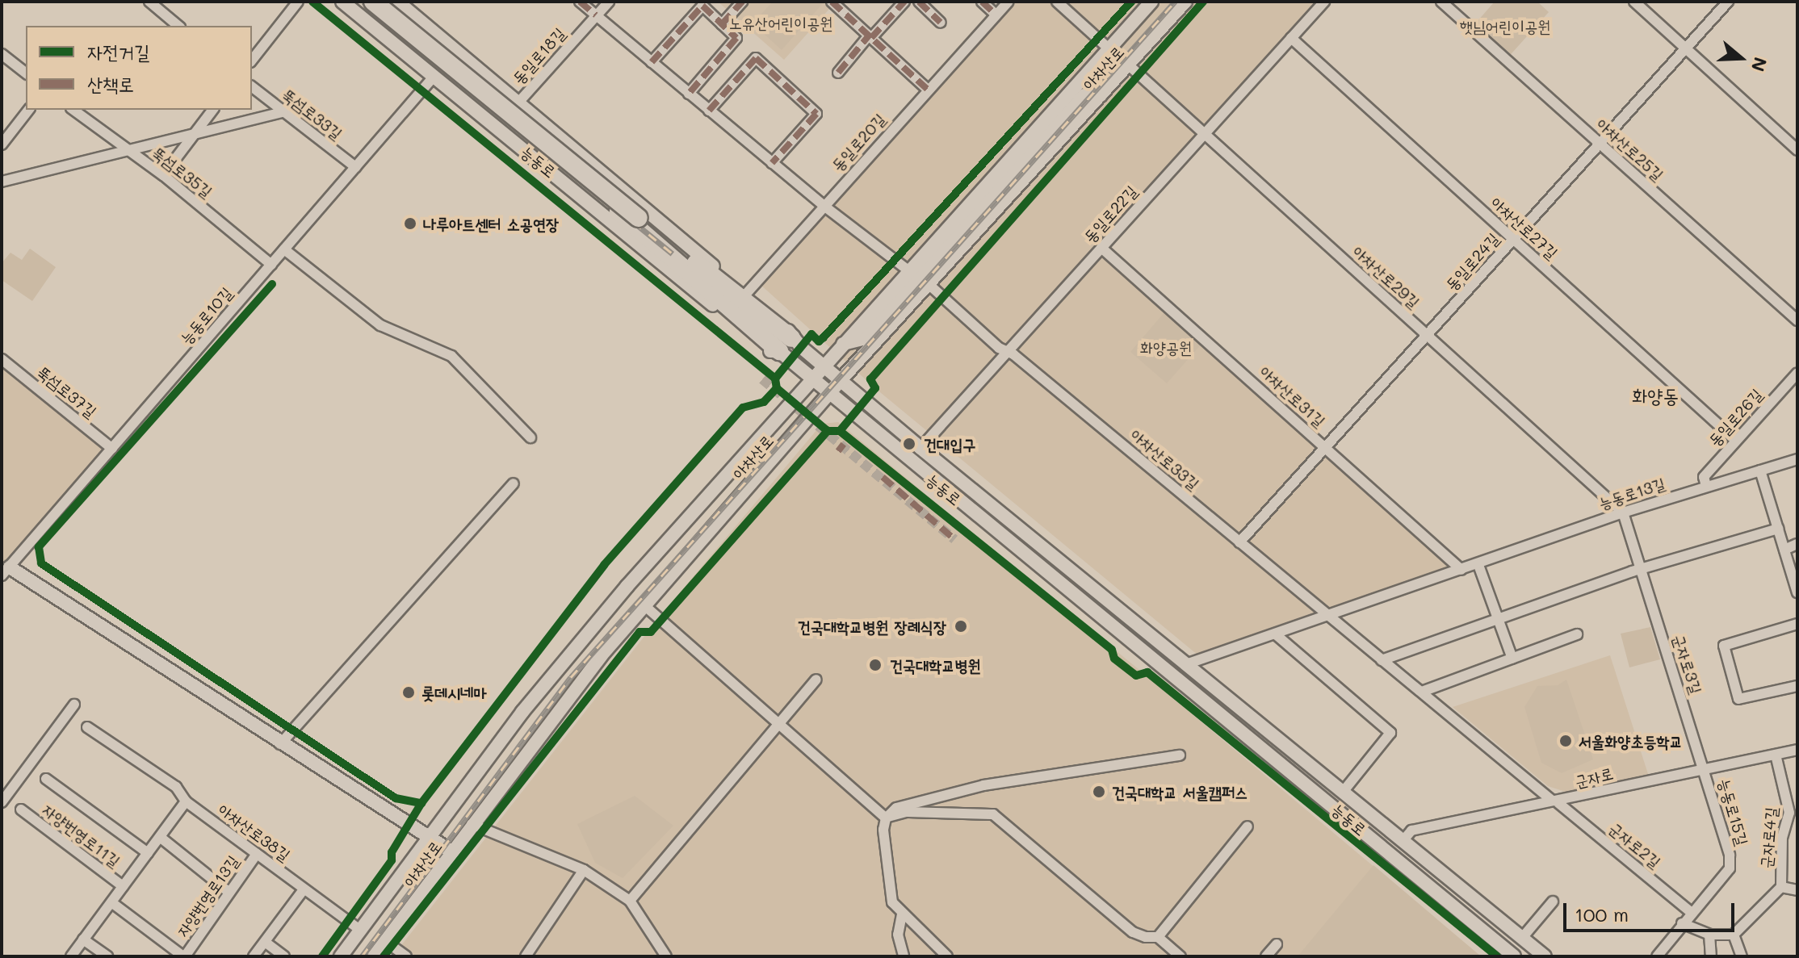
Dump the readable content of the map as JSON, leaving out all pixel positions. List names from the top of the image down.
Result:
{
  "streets": {
    "highway": ["능동로"],
    "main road": ["아차산로"],
    "street": [
      "동일로18길",
      "뚝섬로33길",
      "동일로20길",
      "아차산로25길",
      "뚝섬로35길",
      "동일로22길",
      "아차산로27길",
      "동일로24길",
      "아차산로29길",
      "능동로10길",
      "뚝섬로37길",
      "아차산로31길",
      "동일로26길",
      "아차산로33길",
      "능동로13길",
      "군자로3길",
      "군자로",
      "능동로15길",
      "아차산로38길",
      "자양번영로11길",
      "군자로4길",
      "군자로2길",
      "자양번영로13길"
    ]
  },
  "crossings": [
    ["동일로18길", "능동로"],
    ["아차산로", "능동로"],
    ["아차산로", "아차산로29길"],
    ["아차산로", "아차산로33길"],
    ["아차산로", "아차산로38길"],
    ["뚝섬로33길", "능동로10길"],
    ["동일로20길", "능동로"],
    ["아차산로25길", "동일로24길"],
    ["능동로", "동일로22길"],
    ["능동로", "능동로10길"],
    ["능동로", "능동로13길"],
    ["능동로", "군자로"],
    ["뚝섬로35길", "능동로10길"],
    ["동일로22길", "아차산로27길"],
    ["동일로22길", "아차산로29길"],
    ["동일로22길", "아차산로31길"],
    ["동일로22길", "아차산로33길"],
    ["아차산로27길", "동일로24길"],
    ["아차산로27길", "동일로26길"],
    ["동일로24길", "아차산로29길"],
    ["동일로24길", "아차산로31길"],
    ["동일로24길", "아차산로33길"],
    ["아차산로29길", "능동로13길"],
    ["아차산로29길", "군자로3길"],
    ["능동로10길", "뚝섬로37길"],
    ["아차산로31길", "능동로13길"],
    ["동일로26길", "능동로13길"],
    ["아차산로33길", "능동로13길"],
    ["아차산로33길", "군자로"],
    ["아차산로33길", "군자로2길"],
    ["능동로13길", "군자로3길"],
    ["군자로3길", "군자로"],
    ["군자로3길", "능동로15길"],
    ["군자로", "능동로15길"],
    ["군자로", "군자로4길"],
    ["군자로", "군자로2길"],
    ["능동로15길", "군자로2길"],
    ["아차산로38길", "자양번영로11길"],
    ["아차산로38길", "자양번영로13길"]
  ],
  "districts": ["화양동"],
  "parks": ["노유산어린이공원", "햇님어린이공원", "화양공원"],
  "places": [
    "나루아트센터 소공연장",
    "건대입구",
    "건국대학교병원 장례식장",
    "건국대학교병원",
    "롯데시네마",
    "서울화양초등학교",
    "건국대학교 서울캠퍼스"
  ],
  "legend": ["자전거길", "산책로"],
  "scale_bar": "100 m",
  "north": "right"
}
